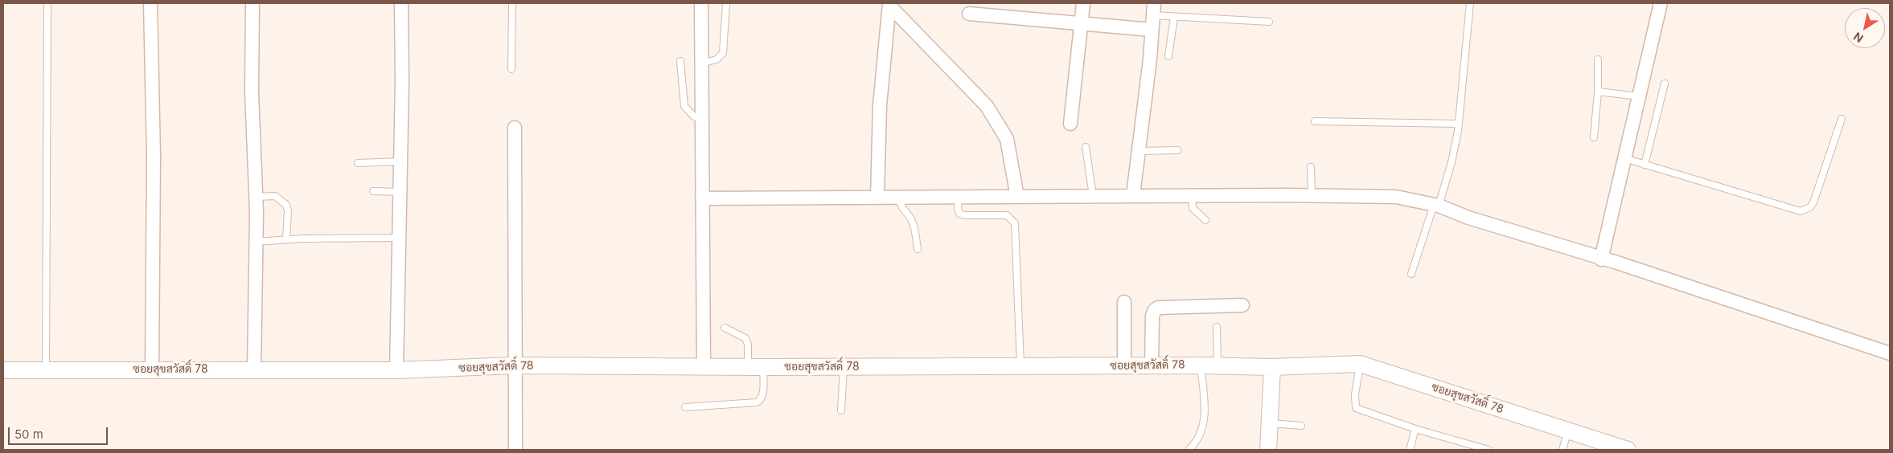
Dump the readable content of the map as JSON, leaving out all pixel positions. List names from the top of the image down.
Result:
{
  "streets": {
    "street": ["ซอยสุขสวัสดิ์ 78"]
  },
  "scale_bar": "50 m",
  "north": "bottom left"
}
